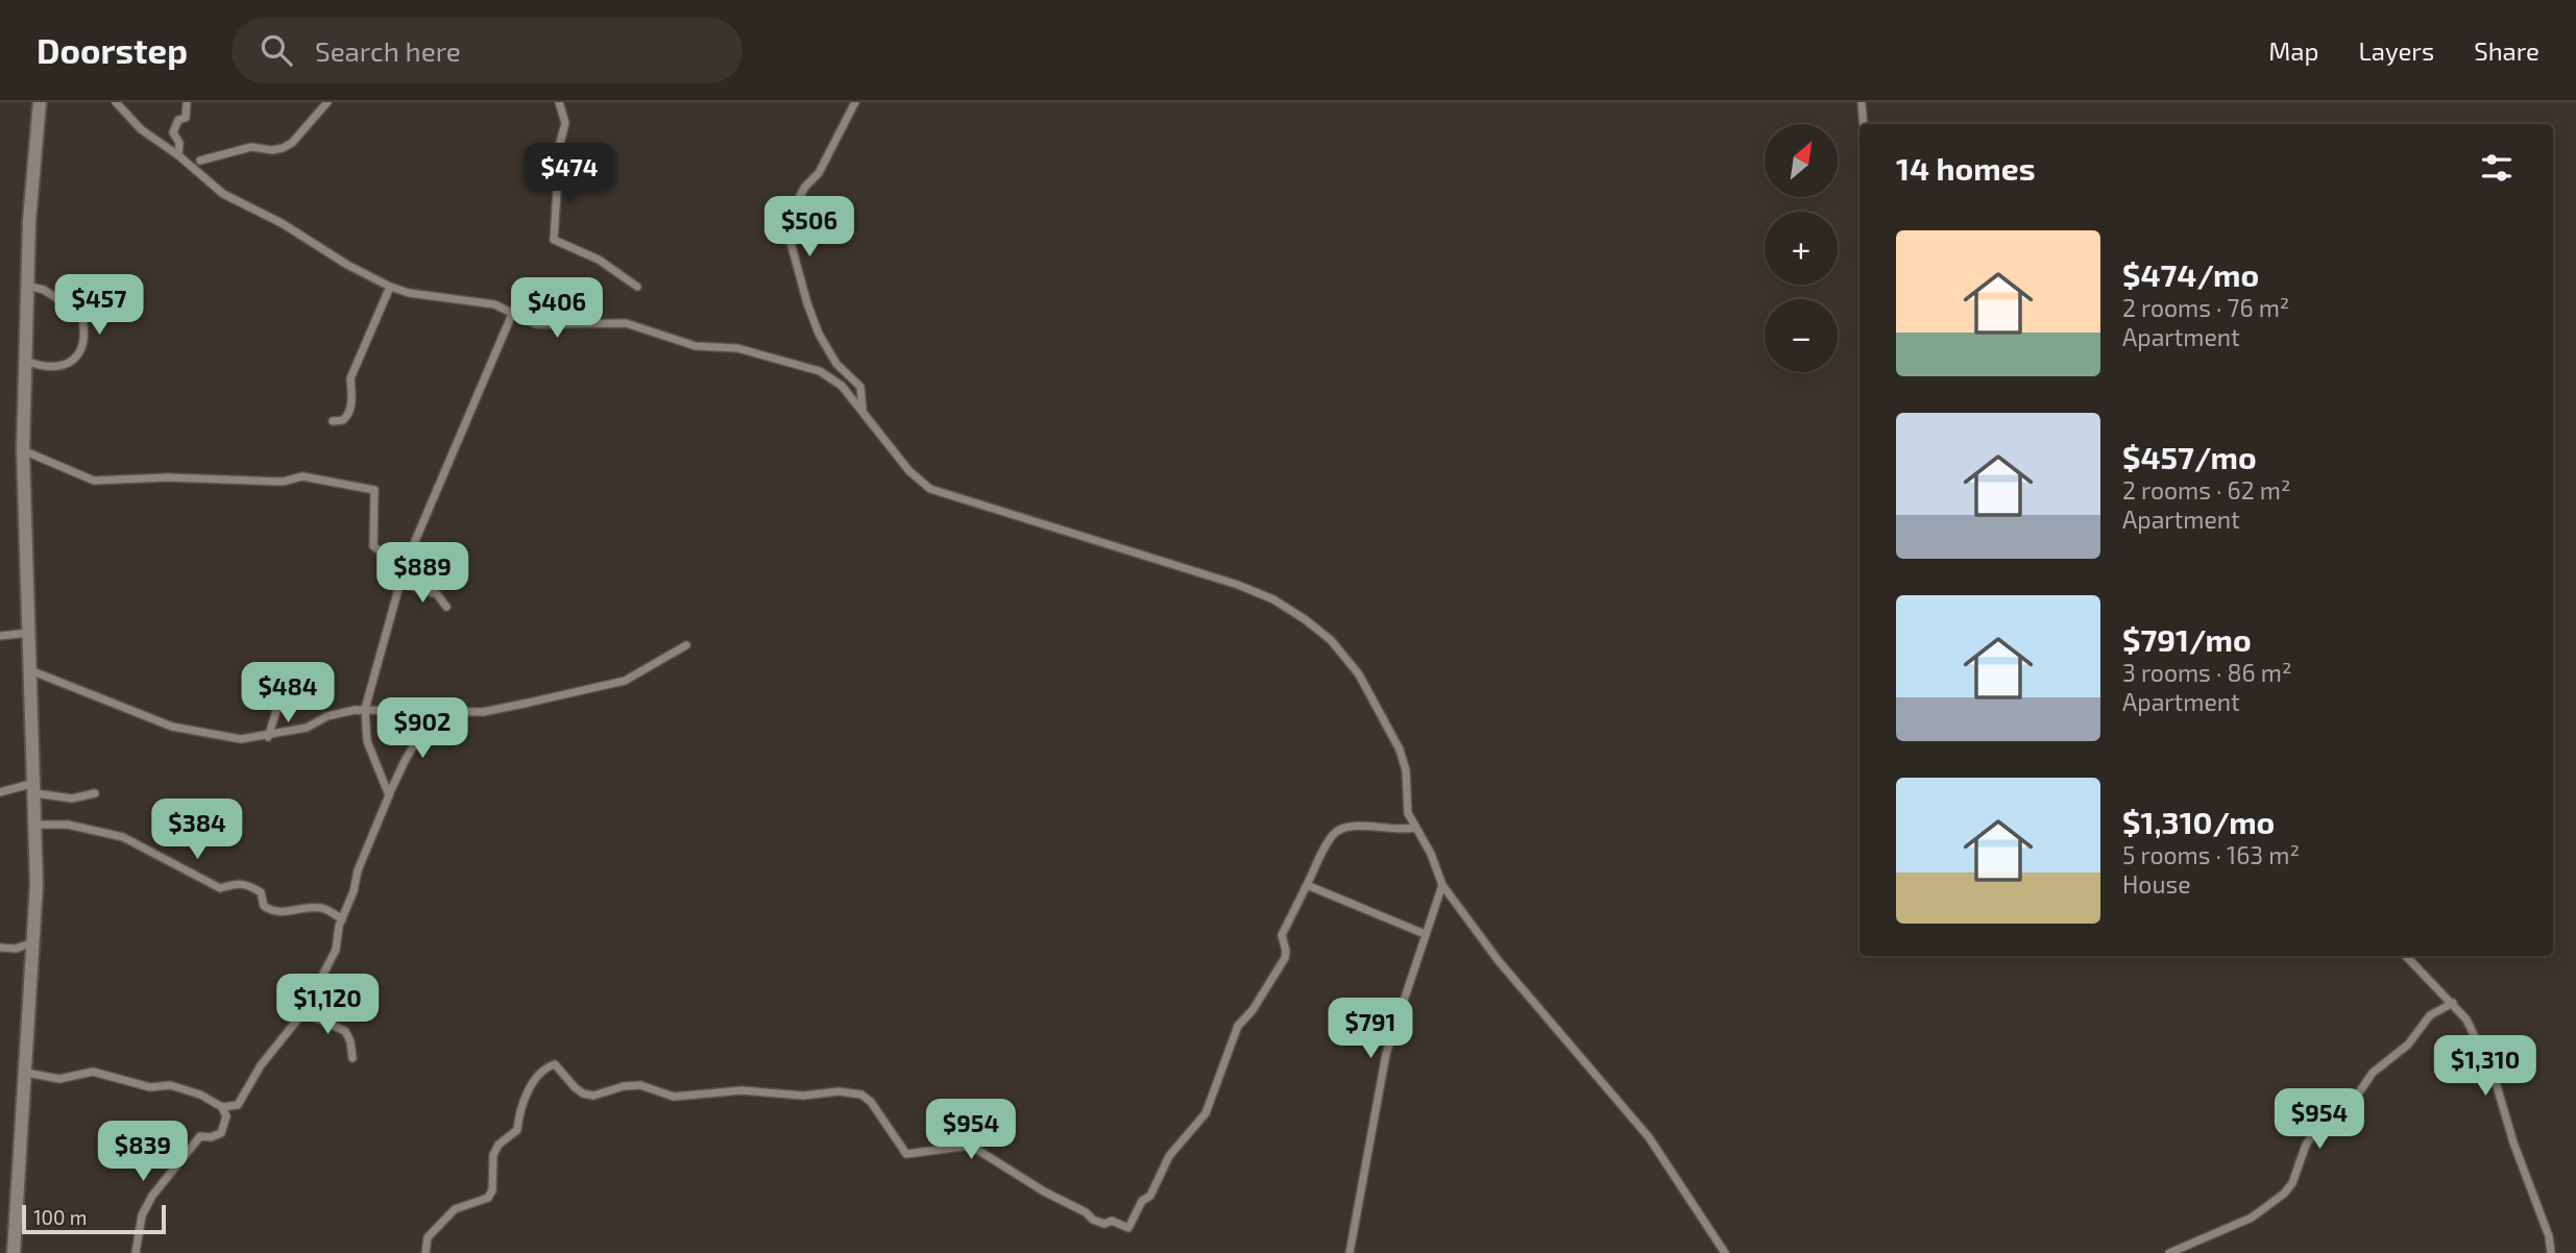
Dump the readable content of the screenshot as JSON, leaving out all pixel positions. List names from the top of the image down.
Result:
{
  "scale_bar": "100 m",
  "north": "top right",
  "page": {
    "header": "Doorstep",
    "search": "Search here",
    "nav": ["Map", "Layers", "Share"],
    "map_buttons": ["+", "−"],
    "heading": "14 homes",
    "price": [
      "$474",
      "$506",
      "$457",
      "$406",
      "$889",
      "$484",
      "$902",
      "$384",
      "$1,120",
      "$791",
      "$1,310",
      "$954",
      "$954",
      "$839"
    ],
    "list": [
      {
        "name": "$474/mo",
        "note": "2 rooms · 76 m² · Apartment"
      },
      {
        "name": "$457/mo",
        "note": "2 rooms · 62 m² · Apartment"
      },
      {
        "name": "$791/mo",
        "note": "3 rooms · 86 m² · Apartment"
      },
      {
        "name": "$1,310/mo",
        "note": "5 rooms · 163 m² · House"
      }
    ],
    "scale": "100 m"
  }
}
